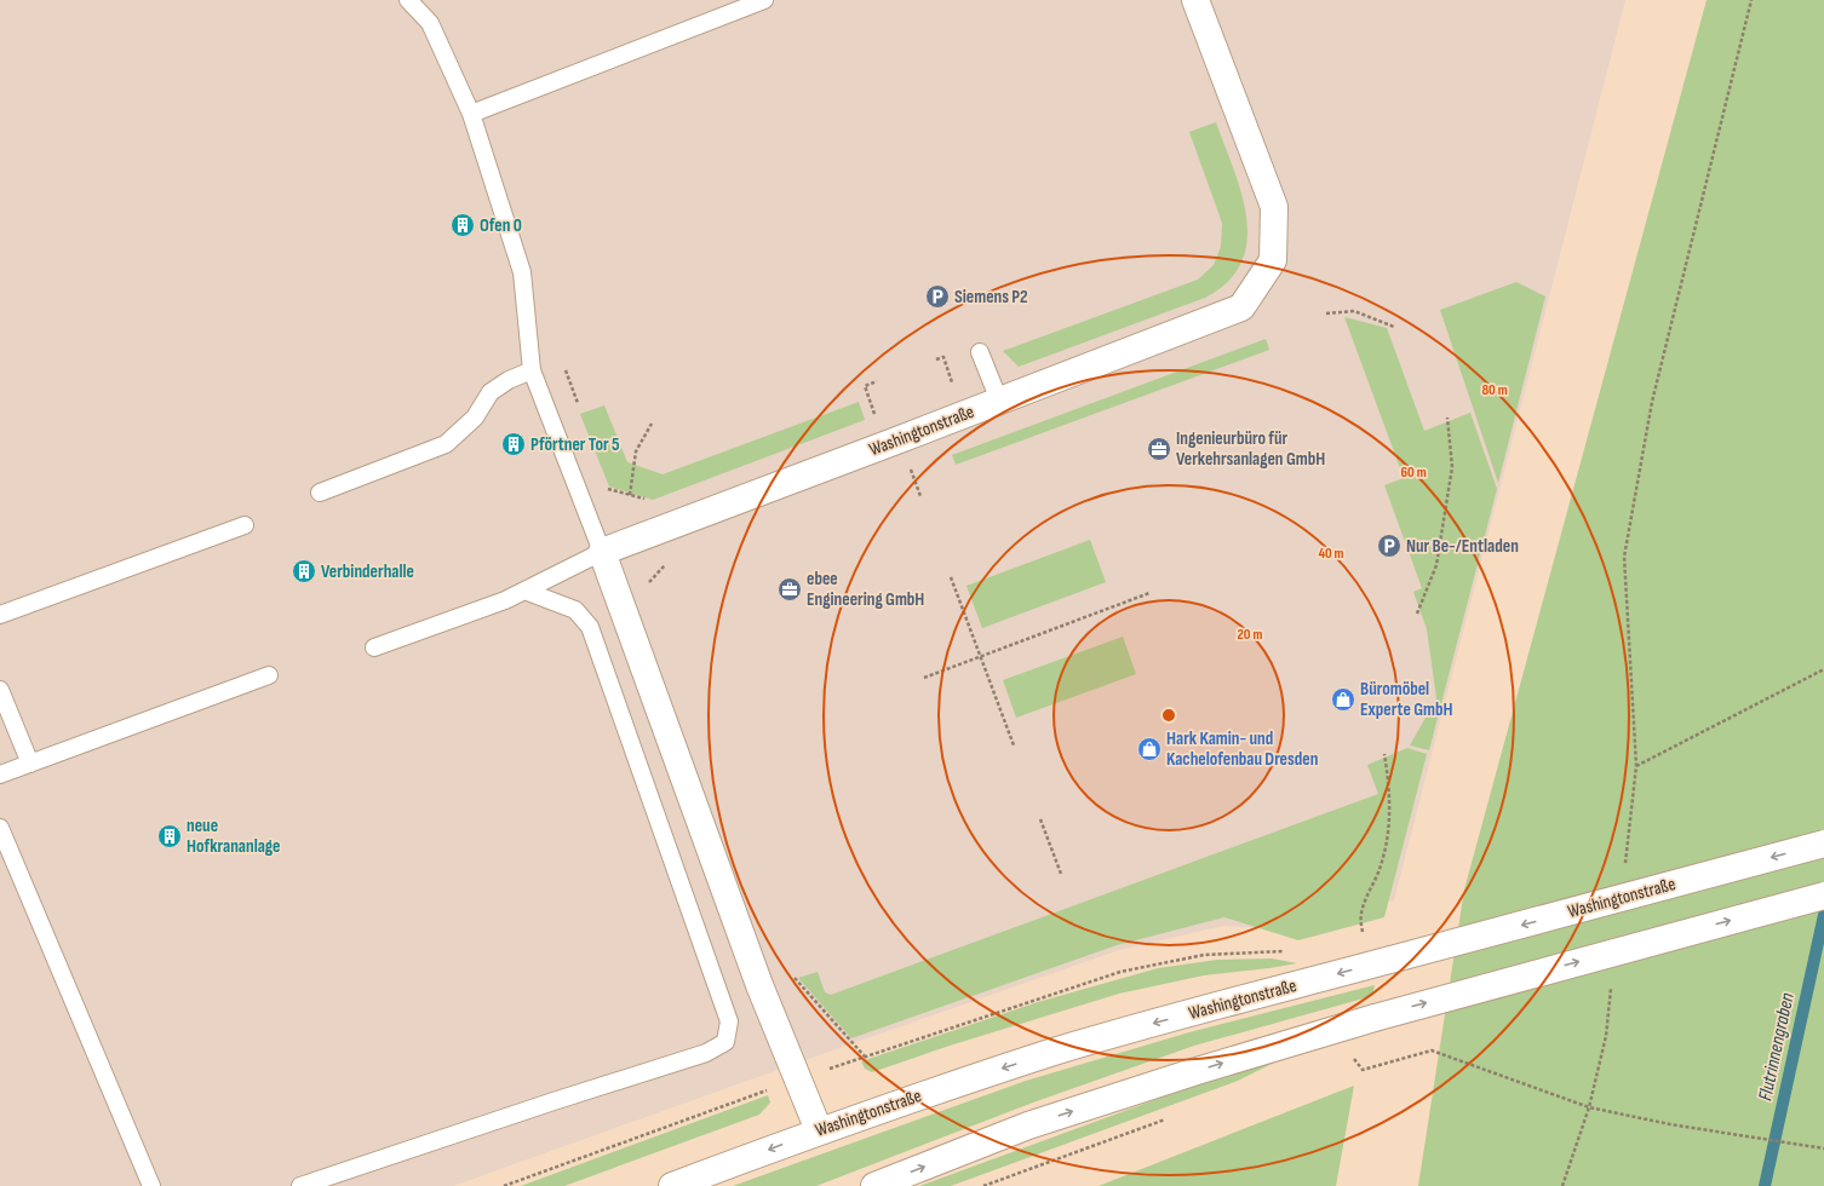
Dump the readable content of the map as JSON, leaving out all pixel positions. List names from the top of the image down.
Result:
{
  "streets": {
    "main road": ["Washingtonstraße"]
  },
  "water": ["Flutrinnengraben"],
  "places": {
    "building": [
      "Ofen 0",
      "Pförtner Tor 5",
      "Verbinderhalle",
      "neue Hofkrananlage"
    ],
    "parking": ["Siemens P2", "Nur Be-/Entladen"],
    "office": ["Ingenieurbüro für Verkehrsanlagen GmbH", "ebee Engineering GmbH"],
    "shop": ["Büromöbel Experte GmbH", "Hark Kamin- und Kachelofenbau Dresden"]
  },
  "rings": [
    "80 m",
    "60 m",
    "40 m",
    "20 m"
  ]
}
